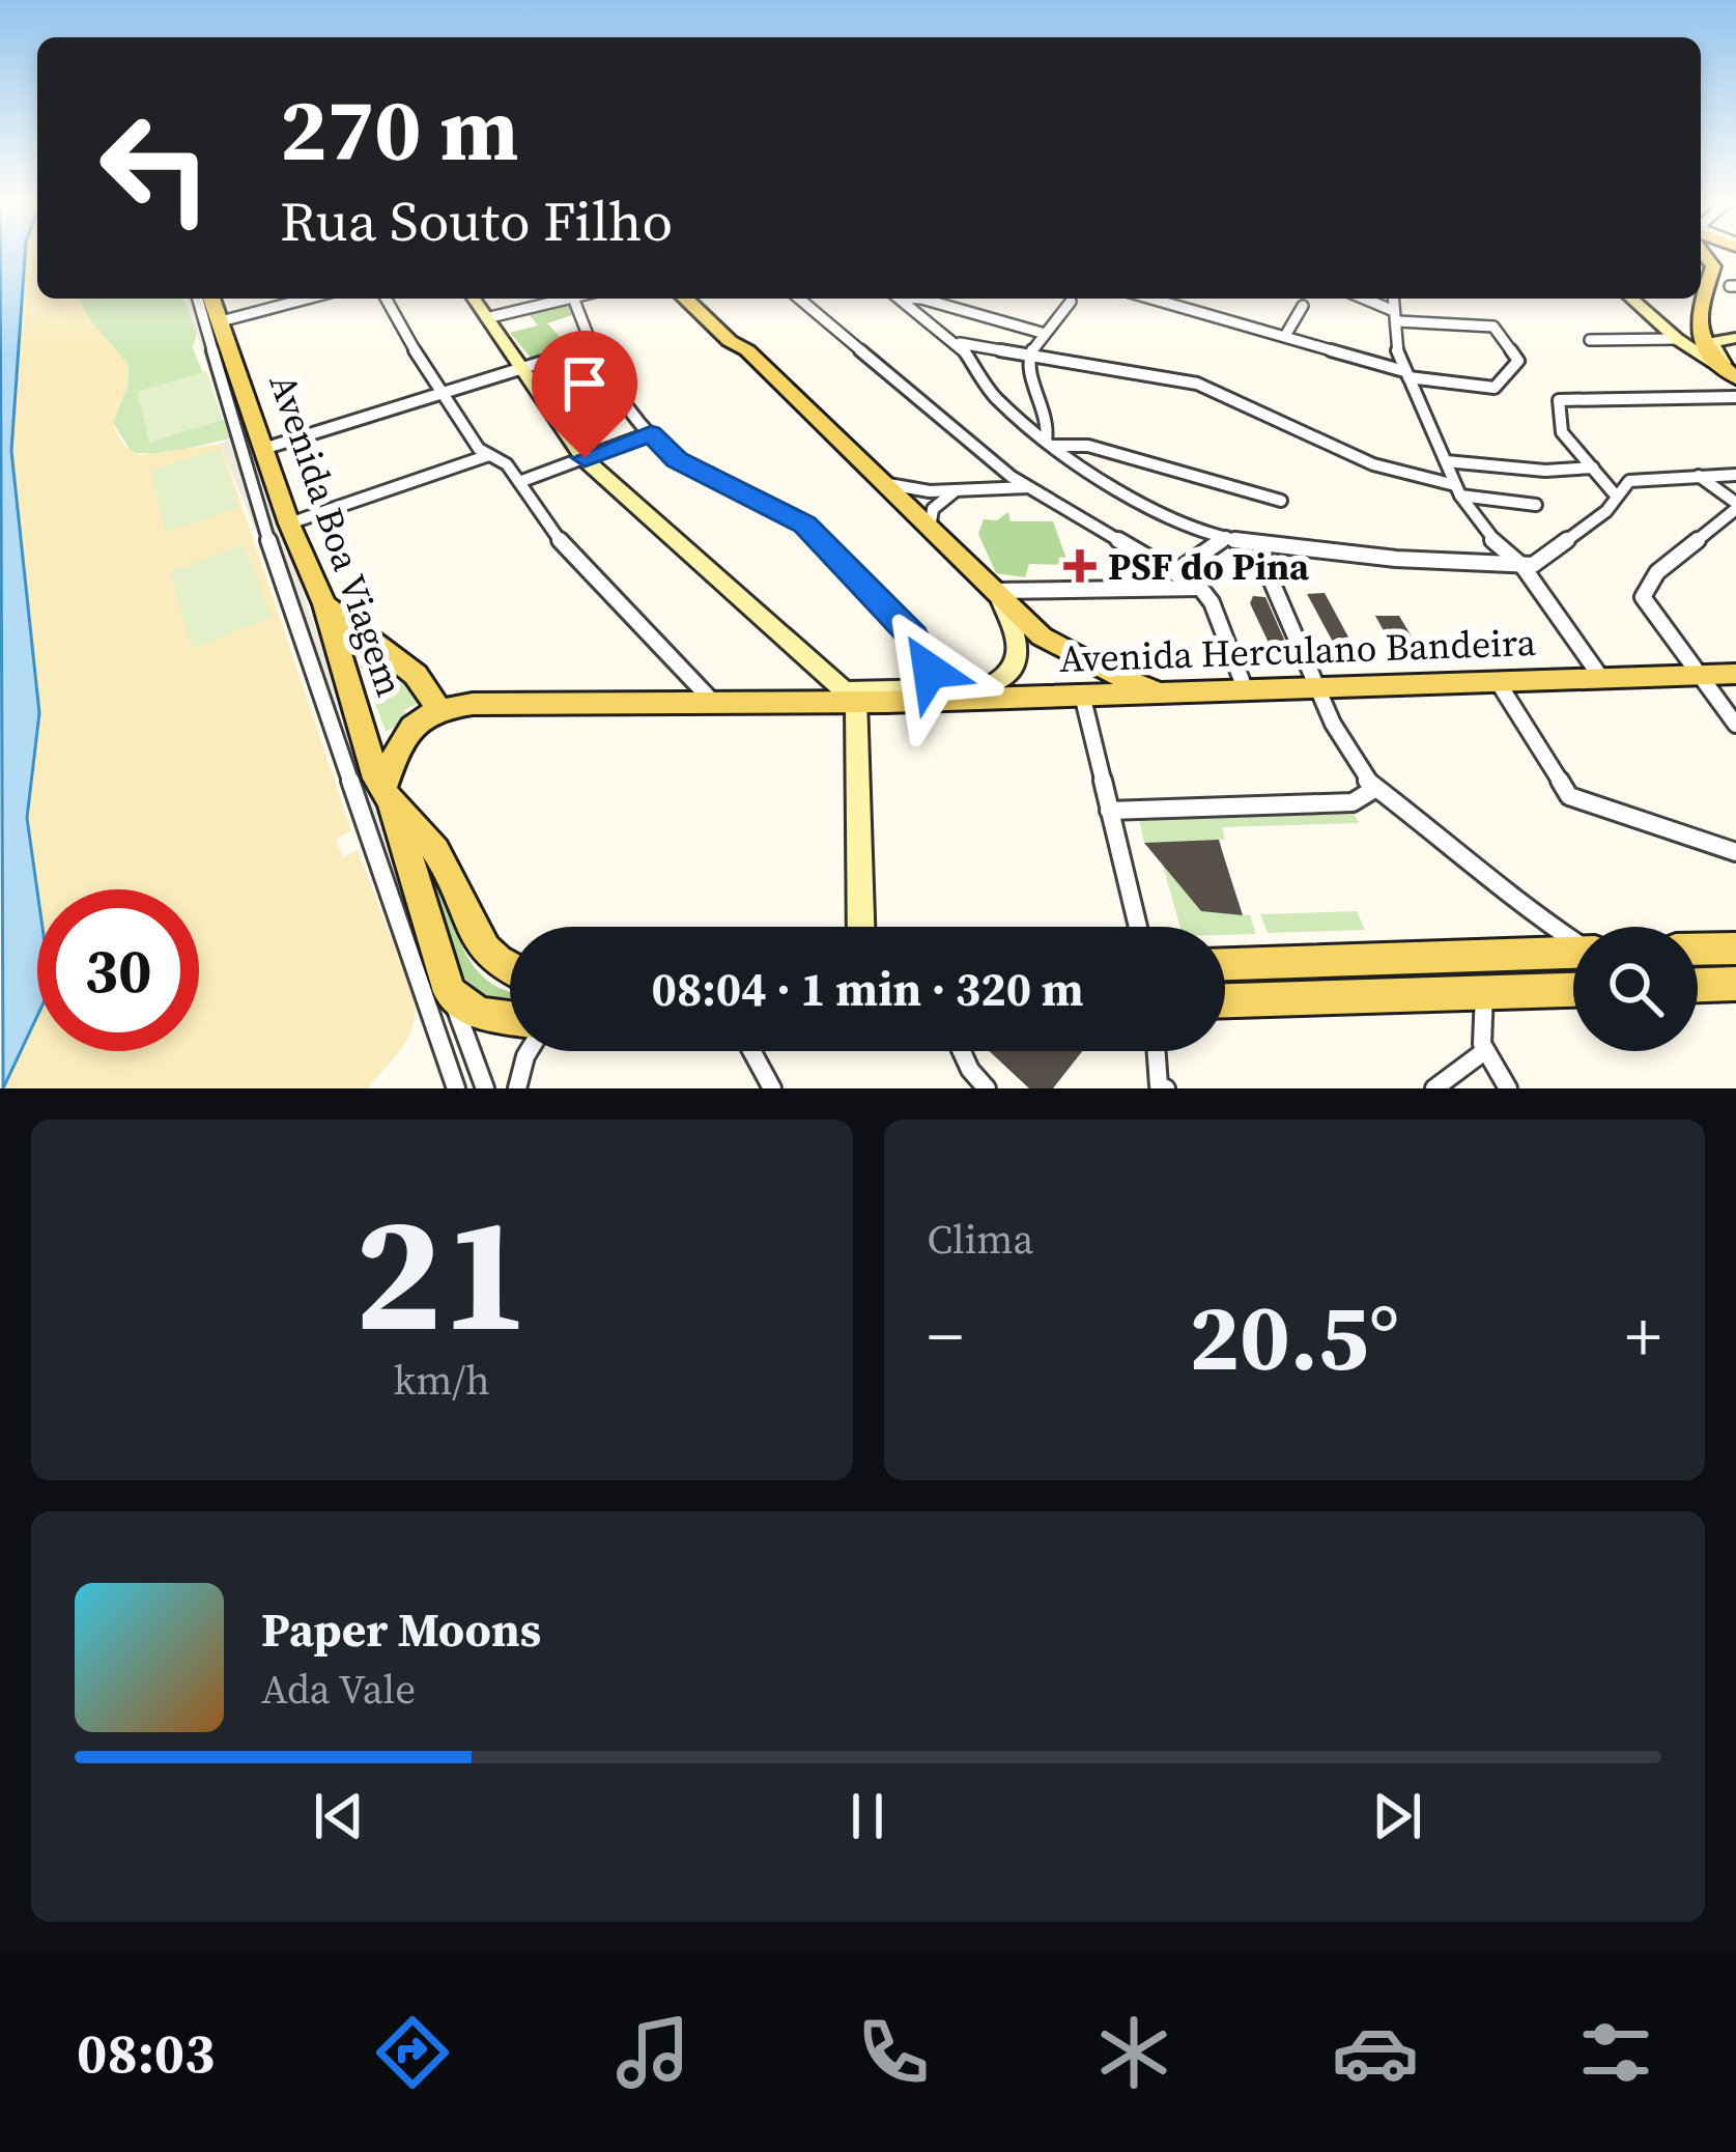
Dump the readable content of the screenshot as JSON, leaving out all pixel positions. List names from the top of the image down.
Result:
{
  "streets": {
    "main road": ["Avenida Boa Viagem", "Avenida Herculano Bandeira"]
  },
  "places": {
    "health": ["PSF do Pina"]
  },
  "page": {
    "turn": ["270 m", "Rua Souto Filho"],
    "limit": "30",
    "trip": "08:04 · 1 min · 320 m",
    "tile": [
      ["21", "km/h"],
      "Clima"
    ],
    "heat": ["−", "20.5°", "+"],
    "song": ["Paper Moons", "Ada Vale"],
    "tabs": "08:03"
  }
}
